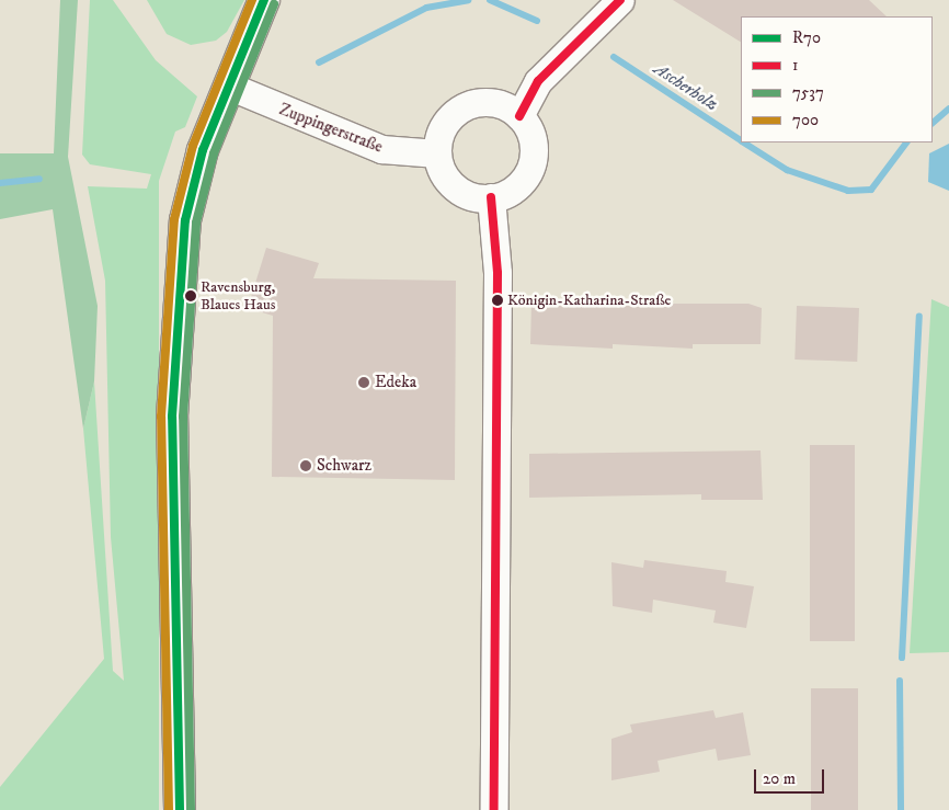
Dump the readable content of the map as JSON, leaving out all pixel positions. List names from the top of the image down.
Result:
{
  "streets": {
    "street": ["Zuppingerstraße"]
  },
  "water": ["Ascherholz"],
  "places": [
    "Ravensburg, Blaues Haus",
    "Königin-Katharina-Straße",
    "Edeka",
    "Schwarz"
  ],
  "lines": [
    "transit line R70",
    "transit line 1",
    "transit line 700",
    "transit line 7537"
  ],
  "legend": [
    "R70",
    "1",
    "7537",
    "700"
  ],
  "scale_bar": "20 m"
}
